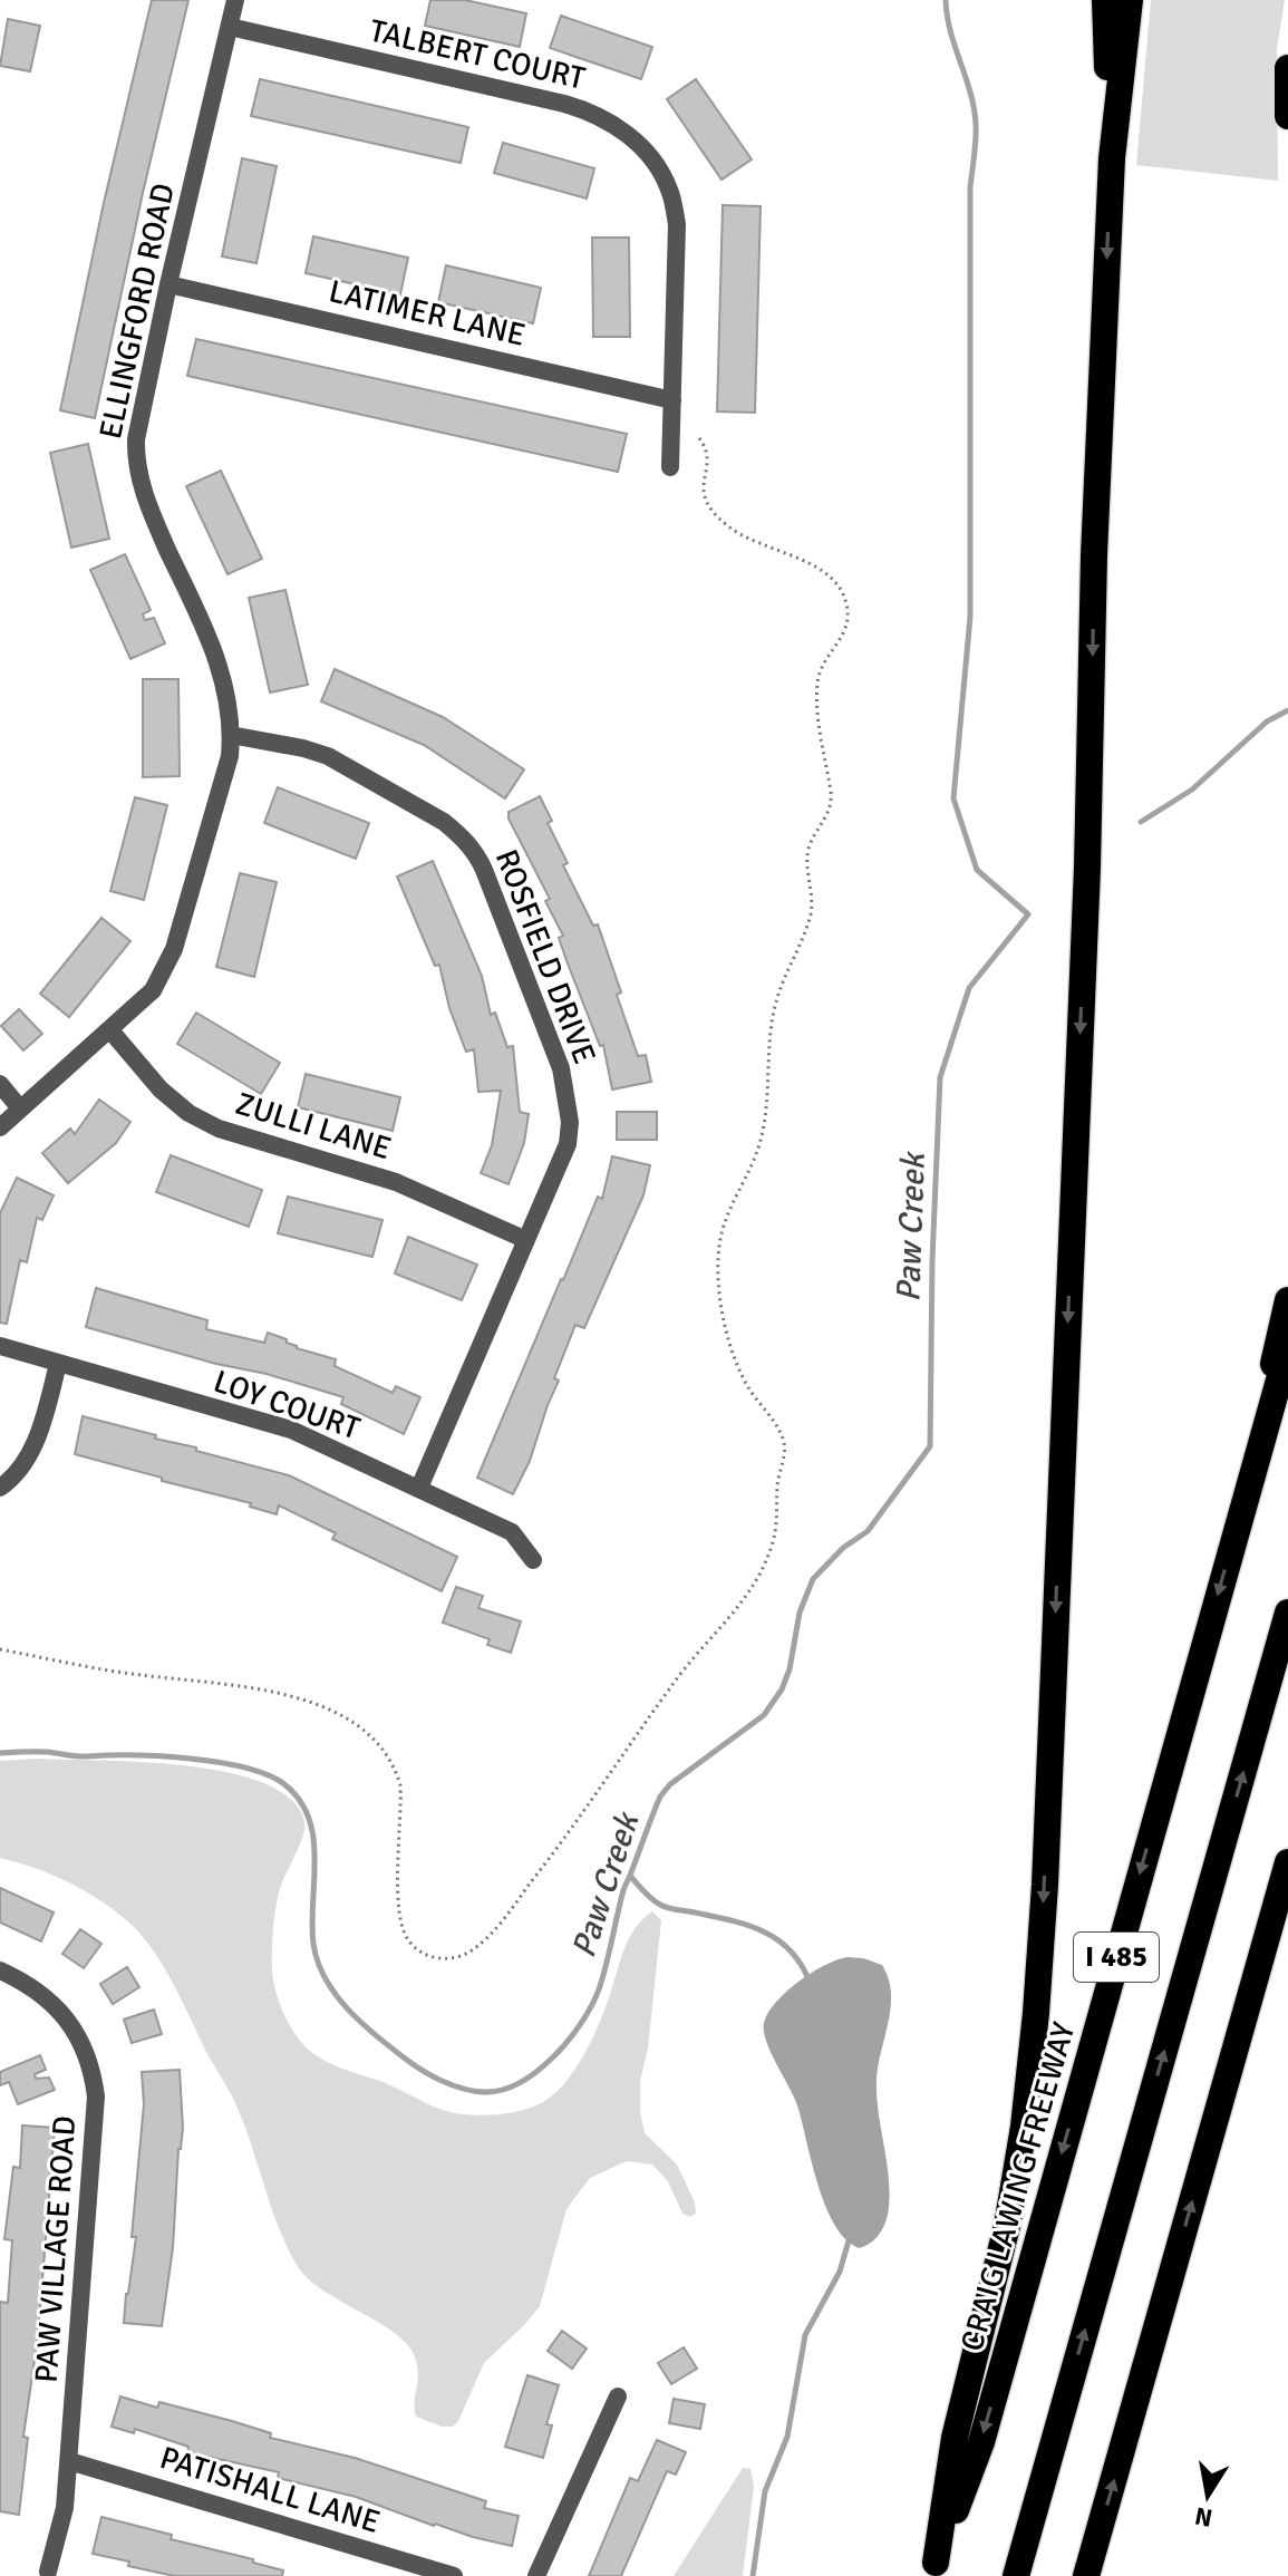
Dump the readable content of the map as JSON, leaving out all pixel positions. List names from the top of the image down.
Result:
{
  "streets": {
    "highway": ["I 485", "CRAIG LAWING FREEWAY"],
    "street": [
      "TALBERT COURT",
      "ELLINGFORD ROAD",
      "LATIMER LANE",
      "ROSFIELD DRIVE",
      "ZULLI LANE",
      "LOY COURT",
      "PAW VILLAGE ROAD",
      "PATISHALL LANE"
    ]
  },
  "crossings": [
    ["TALBERT COURT", "ELLINGFORD ROAD"],
    ["TALBERT COURT", "LATIMER LANE"],
    ["ELLINGFORD ROAD", "LATIMER LANE"],
    ["ELLINGFORD ROAD", "ROSFIELD DRIVE"],
    ["ELLINGFORD ROAD", "ZULLI LANE"],
    ["ROSFIELD DRIVE", "ZULLI LANE"],
    ["ROSFIELD DRIVE", "LOY COURT"],
    ["PAW VILLAGE ROAD", "PATISHALL LANE"]
  ],
  "water": ["Paw Creek"],
  "north": "bottom"
}
